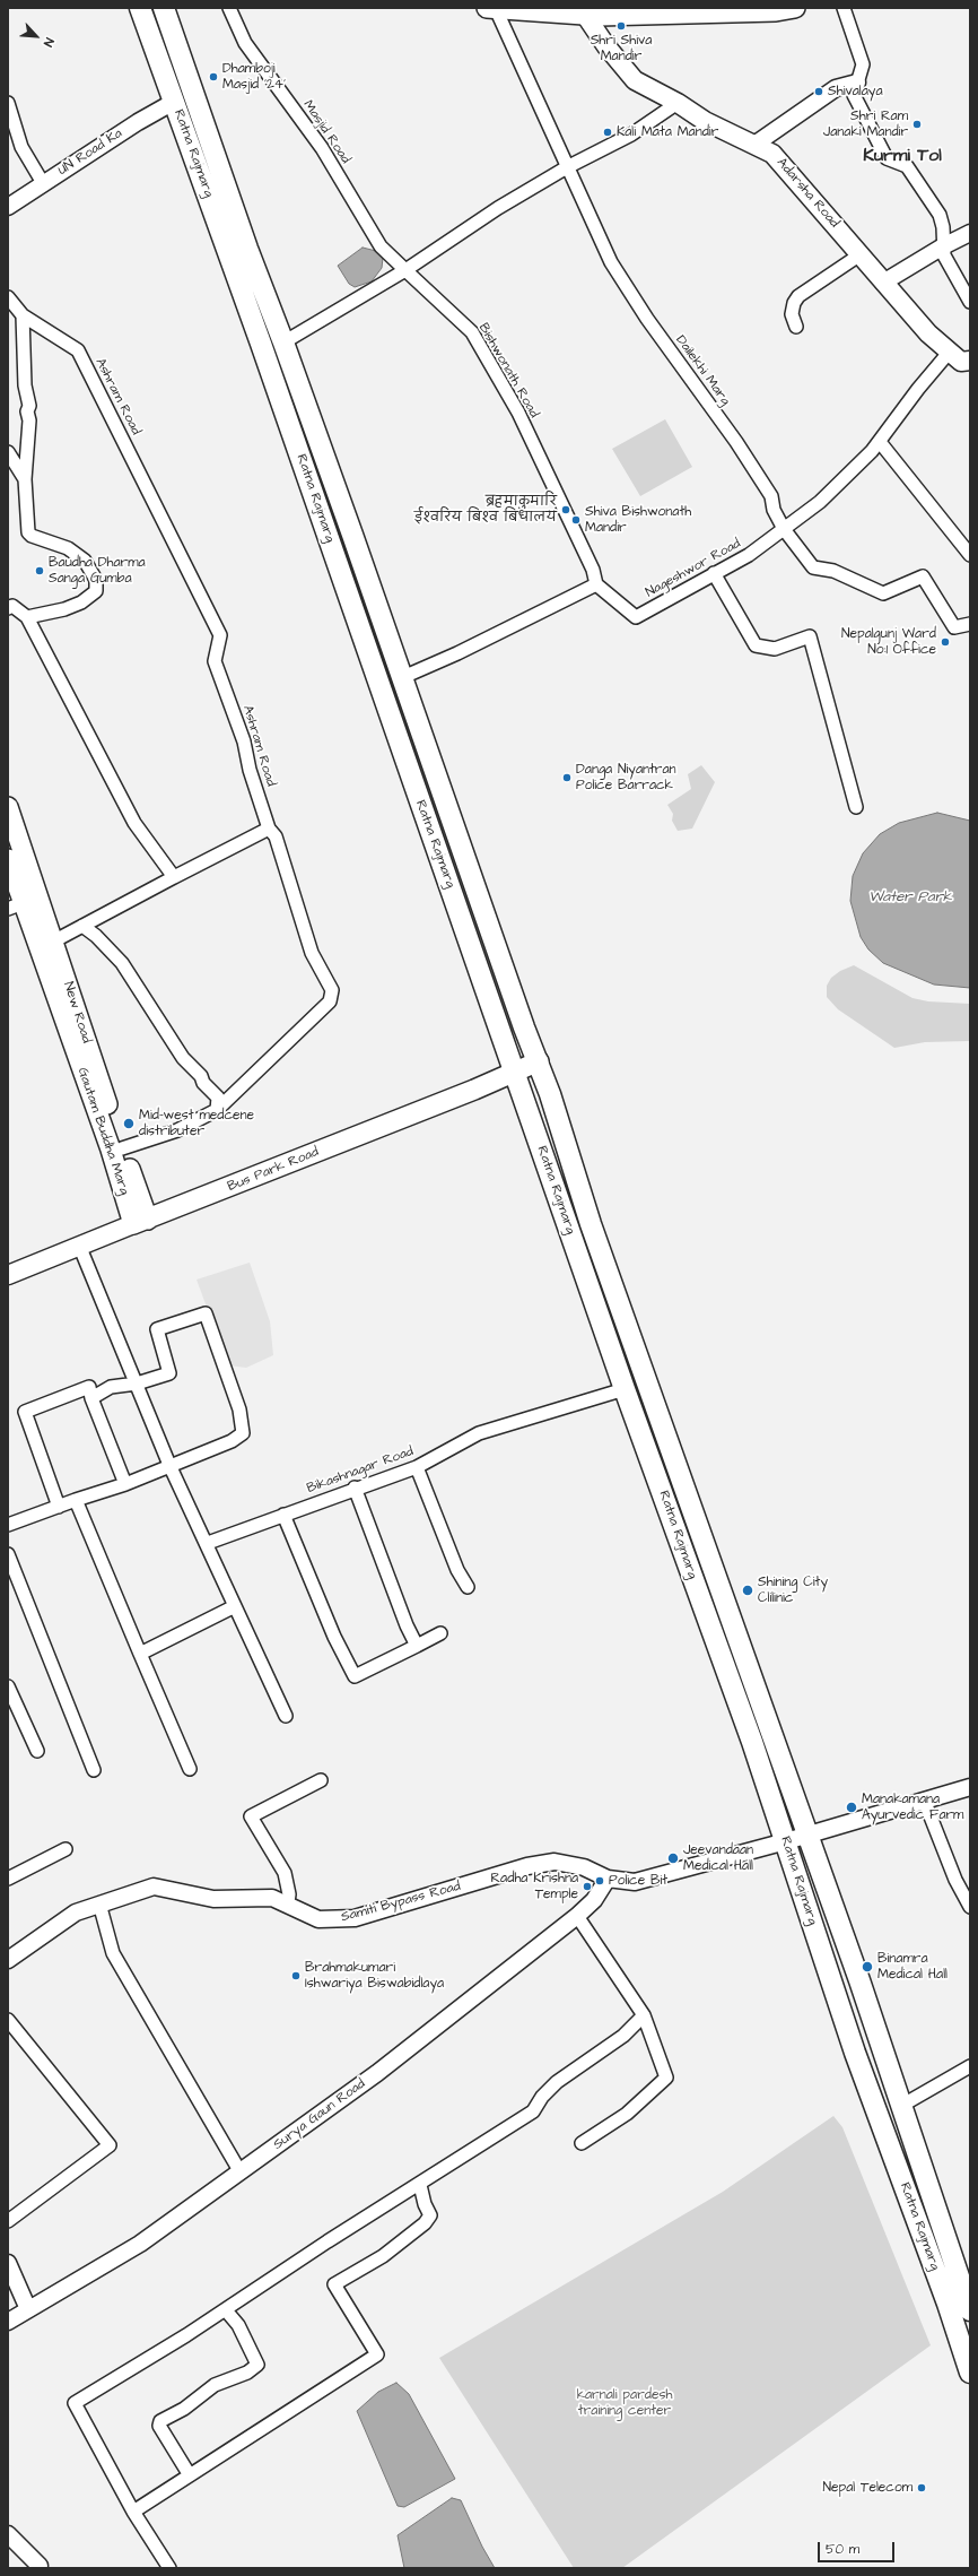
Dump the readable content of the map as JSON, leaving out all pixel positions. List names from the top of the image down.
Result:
{
  "streets": {
    "highway": ["Ratna Rajmarg"],
    "main road": [
      "Adarsha Road",
      "New Road",
      "Gautam Buddha Marg",
      "Bus Park Road"
    ],
    "street": [
      "Masjid Road",
      "UN Road Ka",
      "Bishwonath Road",
      "Dailekhi Marg",
      "Ashram Road",
      "Nageshwor Road",
      "Bikashnagar Road",
      "Samiti Bypass Road",
      "Surya Gaun Road"
    ]
  },
  "crossings": [
    ["Masjid Road", "Bishwonath Road"],
    ["UN Road Ka", "Ratna Rajmarg"],
    ["Ratna Rajmarg", "Bus Park Road"],
    ["Ratna Rajmarg", "Bikashnagar Road"],
    ["Ratna Rajmarg", "Samiti Bypass Road"],
    ["Adarsha Road", "Nageshwor Road"],
    ["Bishwonath Road", "Nageshwor Road"],
    ["Dailekhi Marg", "Nageshwor Road"],
    ["Ashram Road", "New Road"],
    ["New Road", "Gautam Buddha Marg"],
    ["New Road", "Bus Park Road"],
    ["Gautam Buddha Marg", "Bus Park Road"],
    ["Samiti Bypass Road", "Surya Gaun Road"]
  ],
  "districts": ["Kurmi Tol"],
  "water": ["Water Park"],
  "parks": ["karnali pardesh training center"],
  "places": [
    "Shri Shiva Mandir",
    "Dhamboji Masjid '24'",
    "Shivalaya",
    "Shri Ram Janaki Mandir",
    "Kali Mata Mandir",
    "ब्रहमाकुमारि ईश्वरिय बिश्व बिधालय",
    "Shiva Bishwonath Mandir",
    "Baudha Dharma Sanga Gumba",
    "Nepalgunj Ward No:1 Office",
    "Danga Niyantran Police Barrack",
    "Mid-west medcene distributer",
    "Shining City Clilinic",
    "Manakamana Ayurvedic Farm",
    "Jeevandaan Medical Hall",
    "Police Bit",
    "Radha Krishna Temple",
    "Binamra Medical Hall",
    "Brahmakumari Ishwariya Biswabidlaya",
    "Nepal Telecom"
  ],
  "scale_bar": "50 m",
  "north": "bottom right"
}
